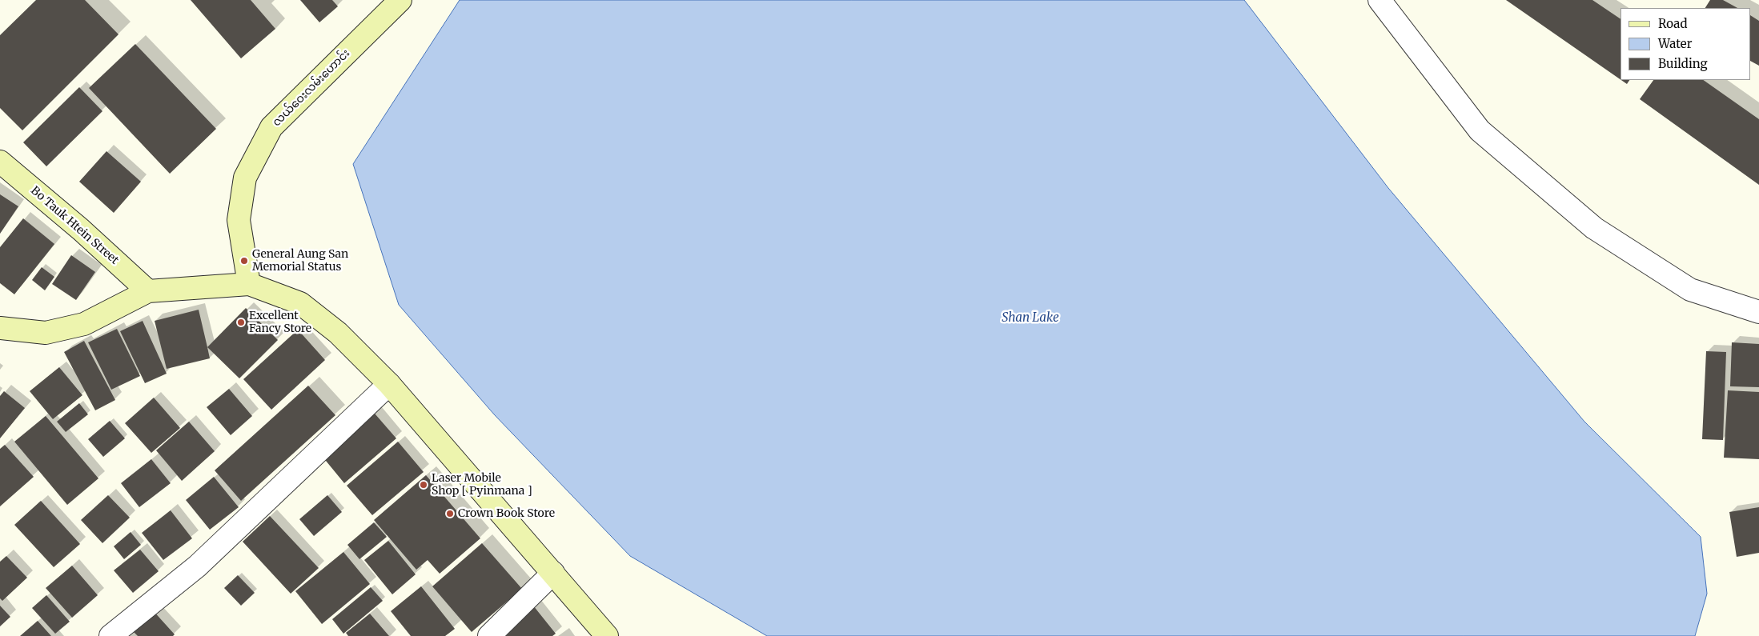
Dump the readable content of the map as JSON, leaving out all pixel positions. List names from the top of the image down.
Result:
{
  "streets": {
    "main road": ["လယ်ဝေးလမ်းဟောင်း", "Bo Tauk Htein Street"]
  },
  "water": ["Shan Lake"],
  "places": [
    "General Aung San Memorial Status",
    "Excellent Fancy Store",
    "Laser Mobile Shop [ Pyinmana ]",
    "Crown Book Store"
  ],
  "legend": ["Road", "Water", "Building"]
}
